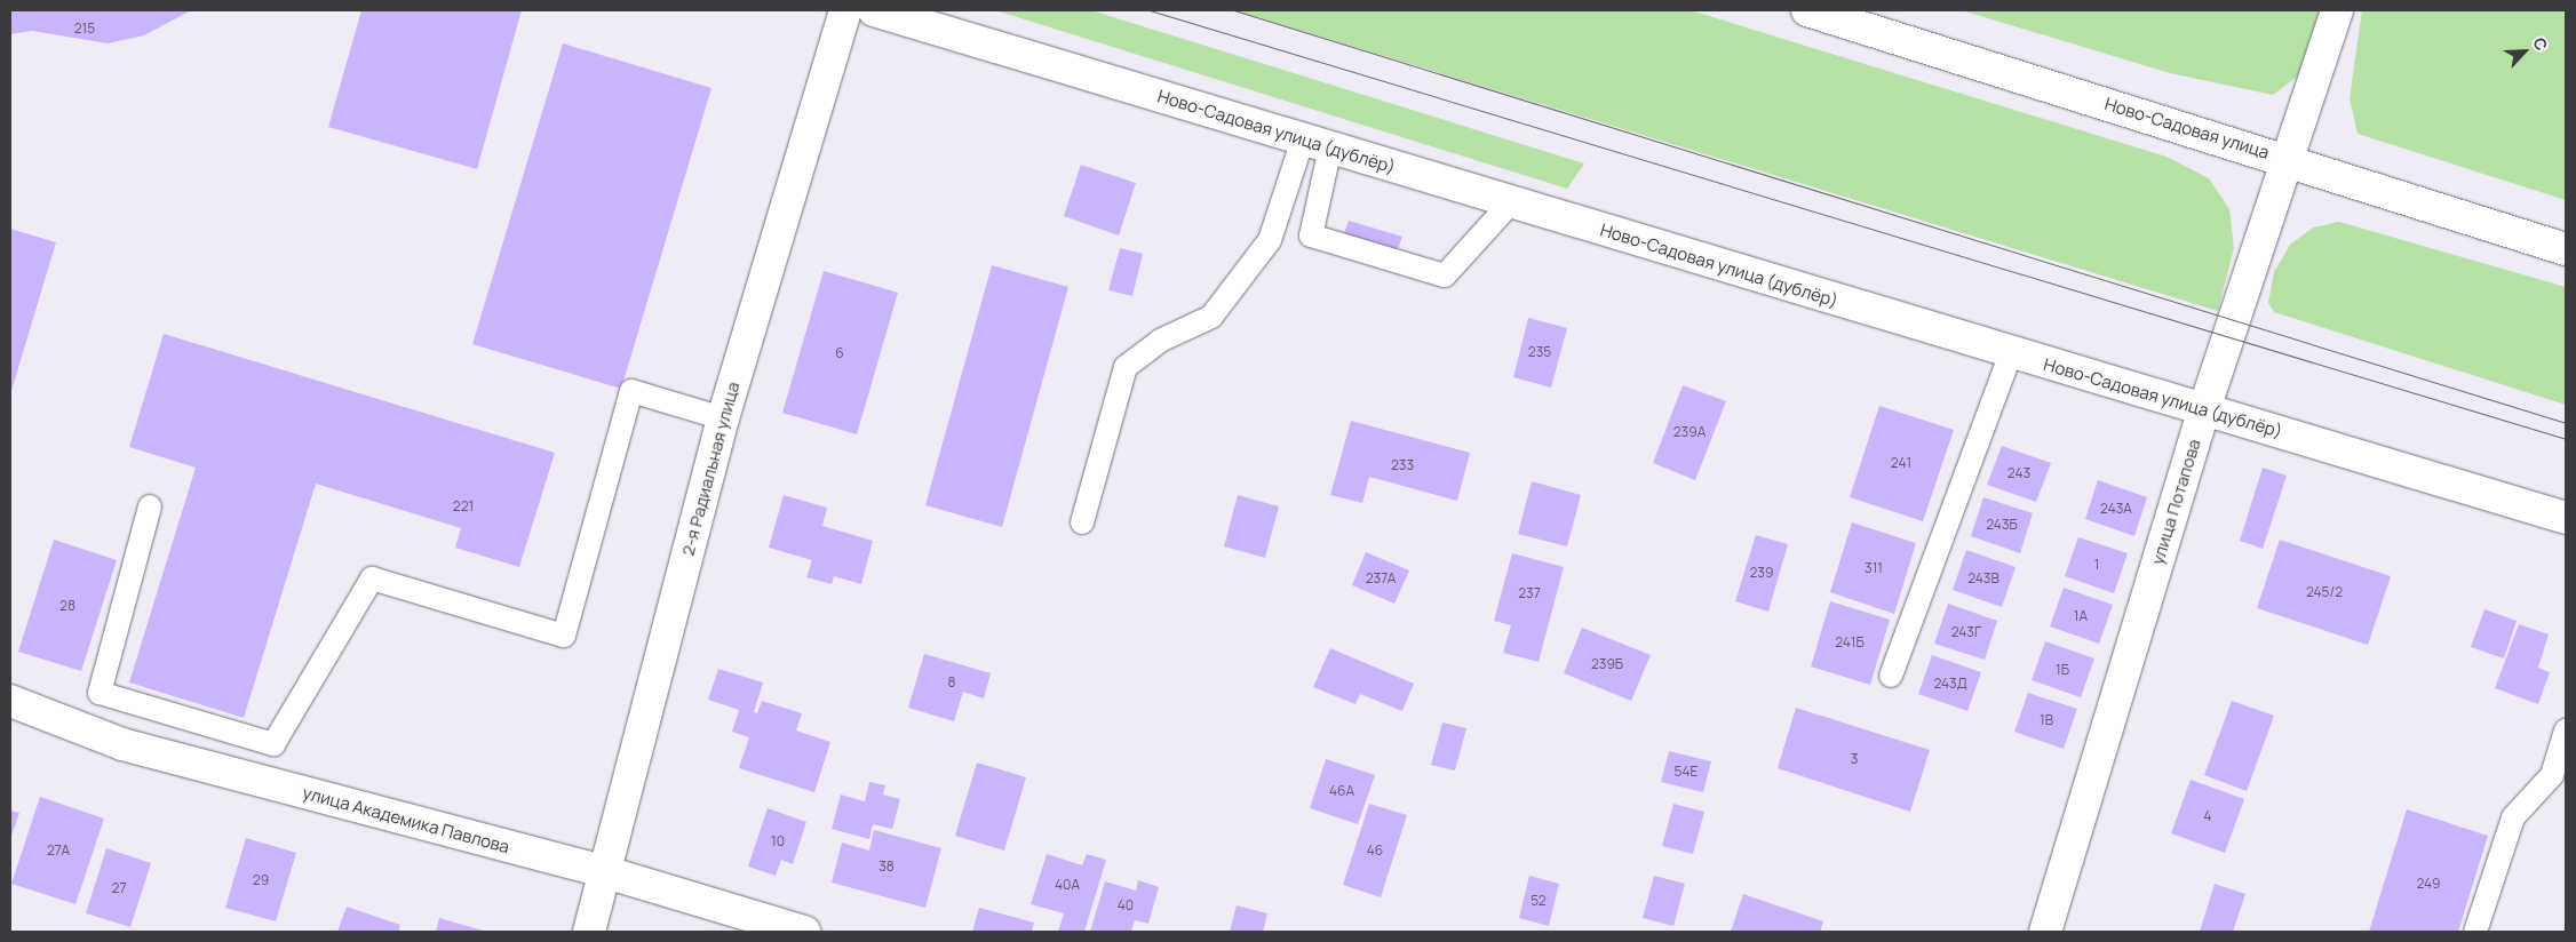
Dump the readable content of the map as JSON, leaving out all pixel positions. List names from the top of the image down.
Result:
{
  "streets": {
    "street": [
      "Ново-Садовая улица",
      "Ново-Садовая улица (дублёр)",
      "2-я Радиальная улица",
      "улица Потапова",
      "улица Академика Павлова"
    ]
  },
  "crossings": [
    ["Ново-Садовая улица", "улица Потапова"],
    ["Ново-Садовая улица (дублёр)", "улица Потапова"],
    ["2-я Радиальная улица", "улица Академика Павлова"]
  ],
  "house_numbers": [
    "215",
    "235",
    "6",
    "239А",
    "241",
    "233",
    "243",
    "221",
    "243А",
    "243Б",
    "1",
    "311",
    "239",
    "237А",
    "243В",
    "245/2",
    "237",
    "28",
    "1А",
    "243Г",
    "241Б",
    "239Б",
    "1Б",
    "8",
    "243Д",
    "1В",
    "3",
    "54Е",
    "46А",
    "4",
    "10",
    "27А",
    "46",
    "38",
    "29",
    "249",
    "40А",
    "27",
    "52",
    "40"
  ],
  "north": "top right"
}
